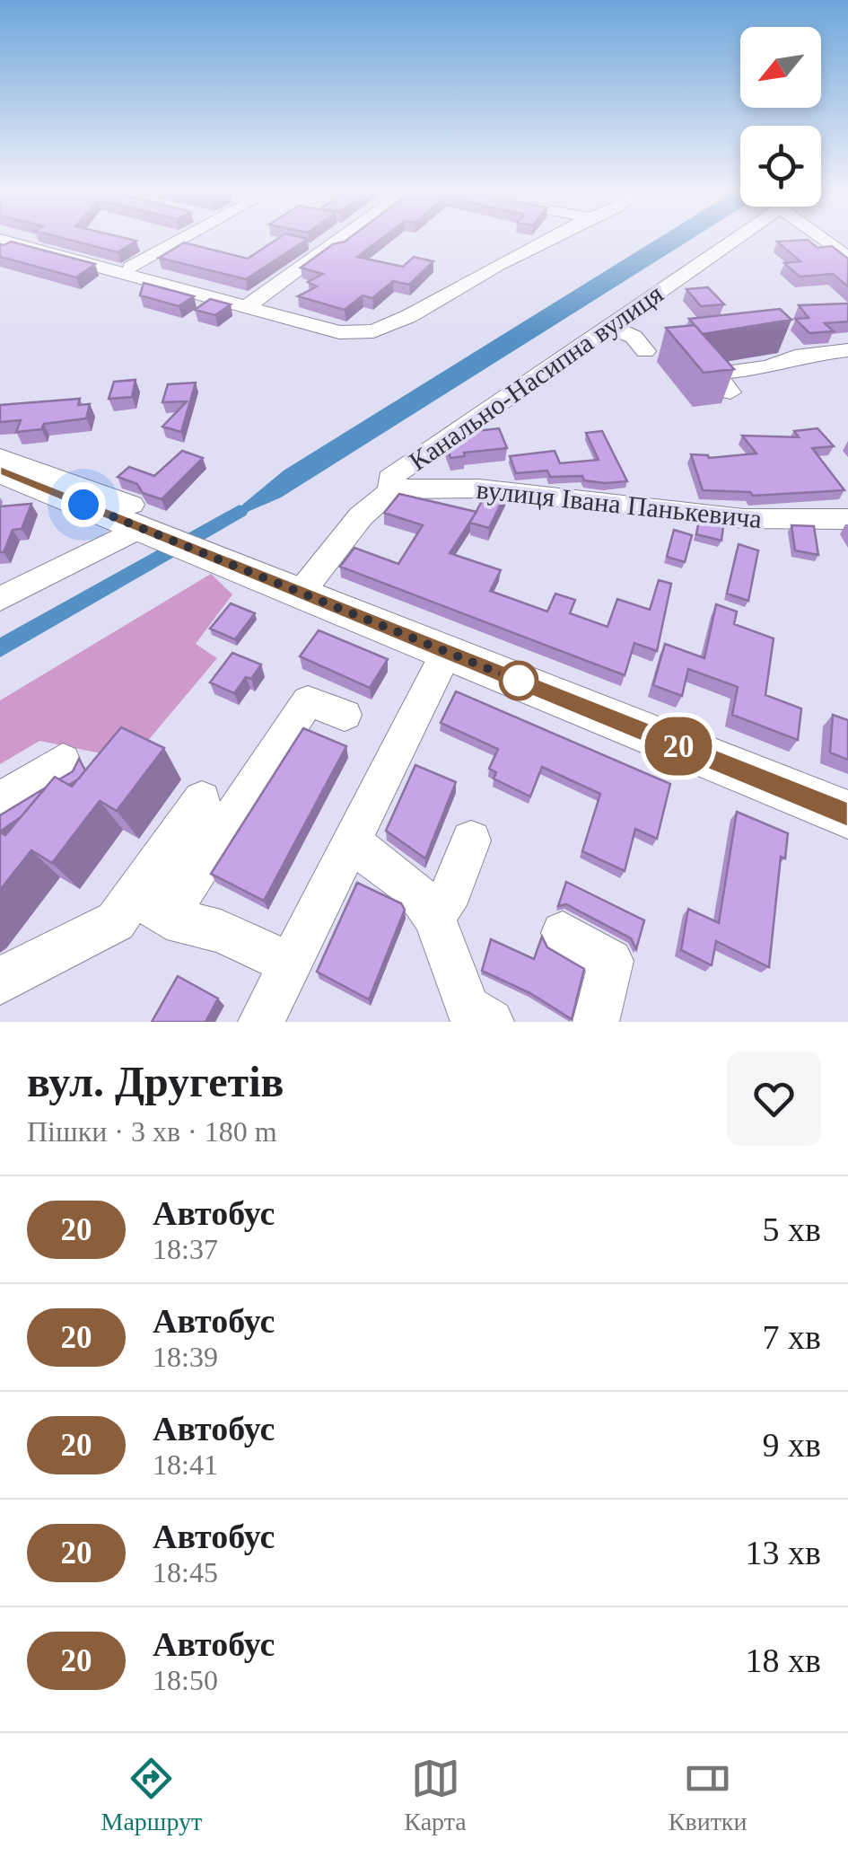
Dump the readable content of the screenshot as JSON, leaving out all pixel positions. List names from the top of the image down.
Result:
{
  "streets": {
    "street": ["Канально-Насипна вулиця", "вулиця Івана Панькевича"]
  },
  "crossings": [
    ["Канально-Насипна вулиця", "вулиця Івана Панькевича"]
  ],
  "lines": ["bus line 20"],
  "north": "bottom left",
  "page": {
    "on_map": "20",
    "heading": ["вул. Другетів", "Пішки · 3 хв · 180 m"],
    "list": [
      {
        "mark": "20",
        "name": "Автобус",
        "note": "18:37",
        "value": "5 хв"
      },
      {
        "mark": "20",
        "name": "Автобус",
        "note": "18:39",
        "value": "7 хв"
      },
      {
        "mark": "20",
        "name": "Автобус",
        "note": "18:41",
        "value": "9 хв"
      },
      {
        "mark": "20",
        "name": "Автобус",
        "note": "18:45",
        "value": "13 хв"
      },
      {
        "mark": "20",
        "name": "Автобус",
        "note": "18:50",
        "value": "18 хв"
      }
    ],
    "tabs": ["Маршрут", "Карта", "Квитки"]
  }
}
